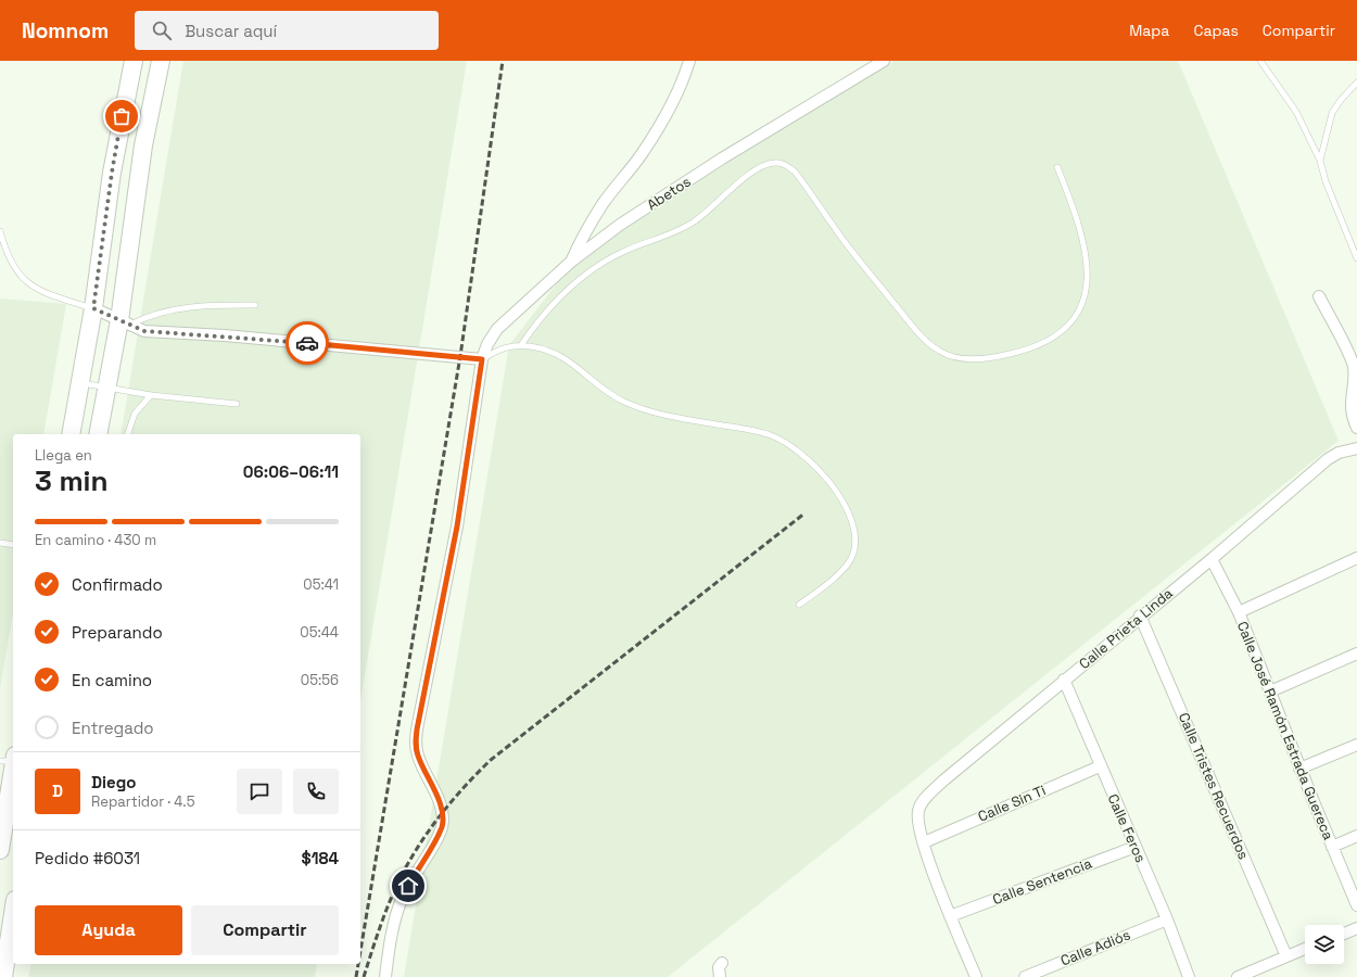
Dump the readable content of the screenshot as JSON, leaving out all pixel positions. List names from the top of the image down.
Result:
{
  "streets": {
    "street": [
      "Abetos",
      "Calle Prieta Linda",
      "Calle José Ramón Estrada Guereca",
      "Calle Tristes Recuerdos",
      "Calle Sin Ti",
      "Calle Feros",
      "Calle Sentencia",
      "Calle Adiós"
    ]
  },
  "crossings": [
    ["Calle Prieta Linda", "Calle José Ramón Estrada Guereca"],
    ["Calle Prieta Linda", "Calle Tristes Recuerdos"],
    ["Calle Prieta Linda", "Calle Sin Ti"],
    ["Calle Prieta Linda", "Calle Feros"],
    ["Calle Prieta Linda", "Calle Sentencia"],
    ["Calle Sin Ti", "Calle Feros"],
    ["Calle Feros", "Calle Sentencia"],
    ["Calle Feros", "Calle Adiós"]
  ],
  "page": {
    "header": "Nomnom",
    "search": "Buscar aquí",
    "nav": ["Mapa", "Capas", "Compartir"],
    "heading": ["3 min", "Llega en", "06:06–06:11"],
    "panel": [
      "Diego",
      "Repartidor · 4.5",
      "Pedido #6031",
      "$184"
    ],
    "bar": "En camino · 430 m",
    "list": [
      ["Confirmado", "05:41"],
      ["Preparando", "05:44"],
      ["En camino", "05:56"],
      "Entregado"
    ],
    "round": "D",
    "buttons": ["Ayuda", "Compartir"]
  }
}
